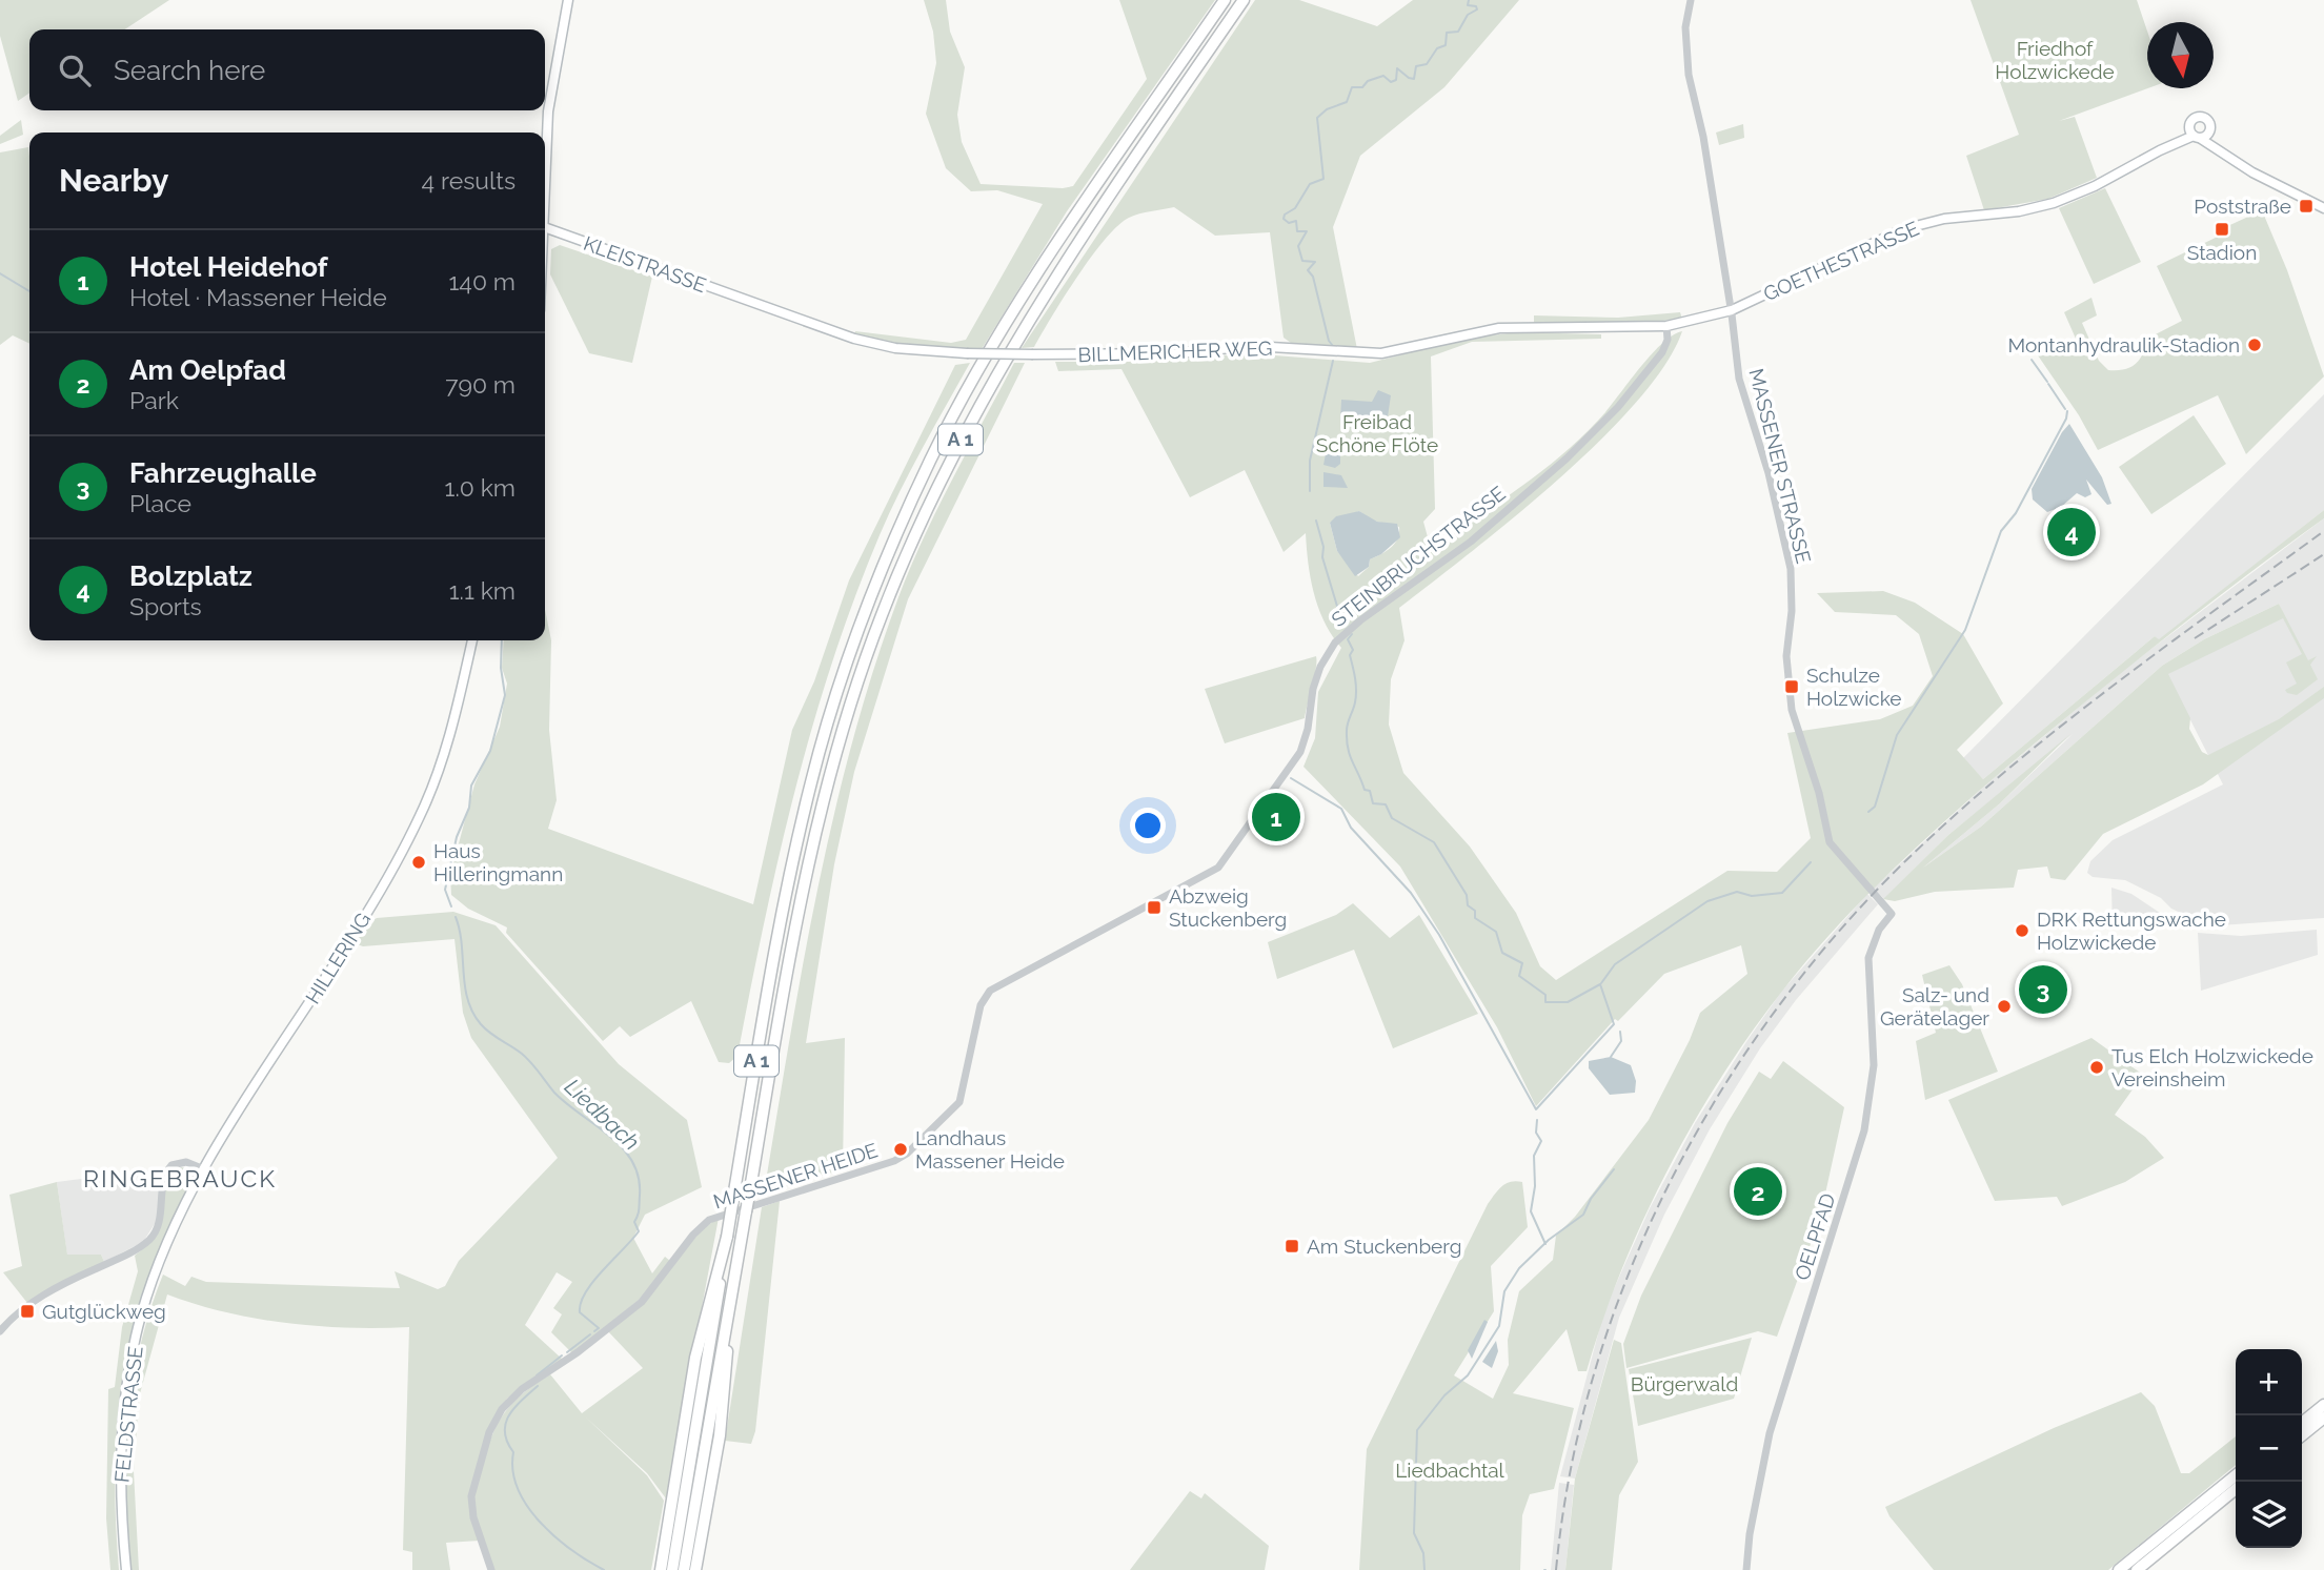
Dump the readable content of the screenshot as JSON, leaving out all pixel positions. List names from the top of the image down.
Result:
{
  "streets": {
    "highway": ["A 1"],
    "main road": [
      "GOETHESTRASSE",
      "KLEISTRASSE",
      "BILLMERICHER WEG",
      "HILLERING",
      "FELDSTRASSE"
    ],
    "street": [
      "MASSENER STRASSE",
      "STEINBRUCHSTRASSE",
      "MASSENER HEIDE",
      "OELPFAD"
    ]
  },
  "crossings": [
    ["GOETHESTRASSE", "BILLMERICHER WEG"],
    ["GOETHESTRASSE", "MASSENER STRASSE"],
    ["KLEISTRASSE", "BILLMERICHER WEG"],
    ["BILLMERICHER WEG", "MASSENER STRASSE"],
    ["BILLMERICHER WEG", "STEINBRUCHSTRASSE"],
    ["MASSENER STRASSE", "OELPFAD"],
    ["STEINBRUCHSTRASSE", "MASSENER HEIDE"],
    ["HILLERING", "FELDSTRASSE"]
  ],
  "districts": ["RINGEBRAUCK"],
  "water": ["Liedbach"],
  "parks": [
    "Friedhof Holzwickede",
    "Freibad Schöne Flöte",
    "Bürgerwald",
    "Liedbachtal"
  ],
  "places": {
    "transit": [
      "Poststraße",
      "Stadion",
      "Schulze Holzwicke",
      "Abzweig Stuckenberg",
      "Am Stuckenberg",
      "Gutglückweg"
    ],
    "other": [
      "Montanhydraulik-Stadion",
      "Haus Hilleringmann",
      "DRK Rettungswache Holzwickede",
      "Salz- und Gerätelager",
      "Tus Elch Holzwickede Vereinsheim",
      "Landhaus Massener Heide"
    ]
  },
  "north": "bottom",
  "page": {
    "search": "Search here",
    "heading": ["Nearby", "4 results"],
    "list": [
      {
        "mark": "1",
        "name": "Hotel Heidehof",
        "note": "Hotel · Massener Heide",
        "value": "140 m"
      },
      {
        "mark": "2",
        "name": "Am Oelpfad",
        "note": "Park",
        "value": "790 m"
      },
      {
        "mark": "3",
        "name": "Fahrzeughalle",
        "note": "Place",
        "value": "1.0 km"
      },
      {
        "mark": "4",
        "name": "Bolzplatz",
        "note": "Sports",
        "value": "1.1 km"
      }
    ],
    "pins": [
      "4",
      "1",
      "3",
      "2"
    ],
    "map_buttons": ["+", "−"]
  }
}
